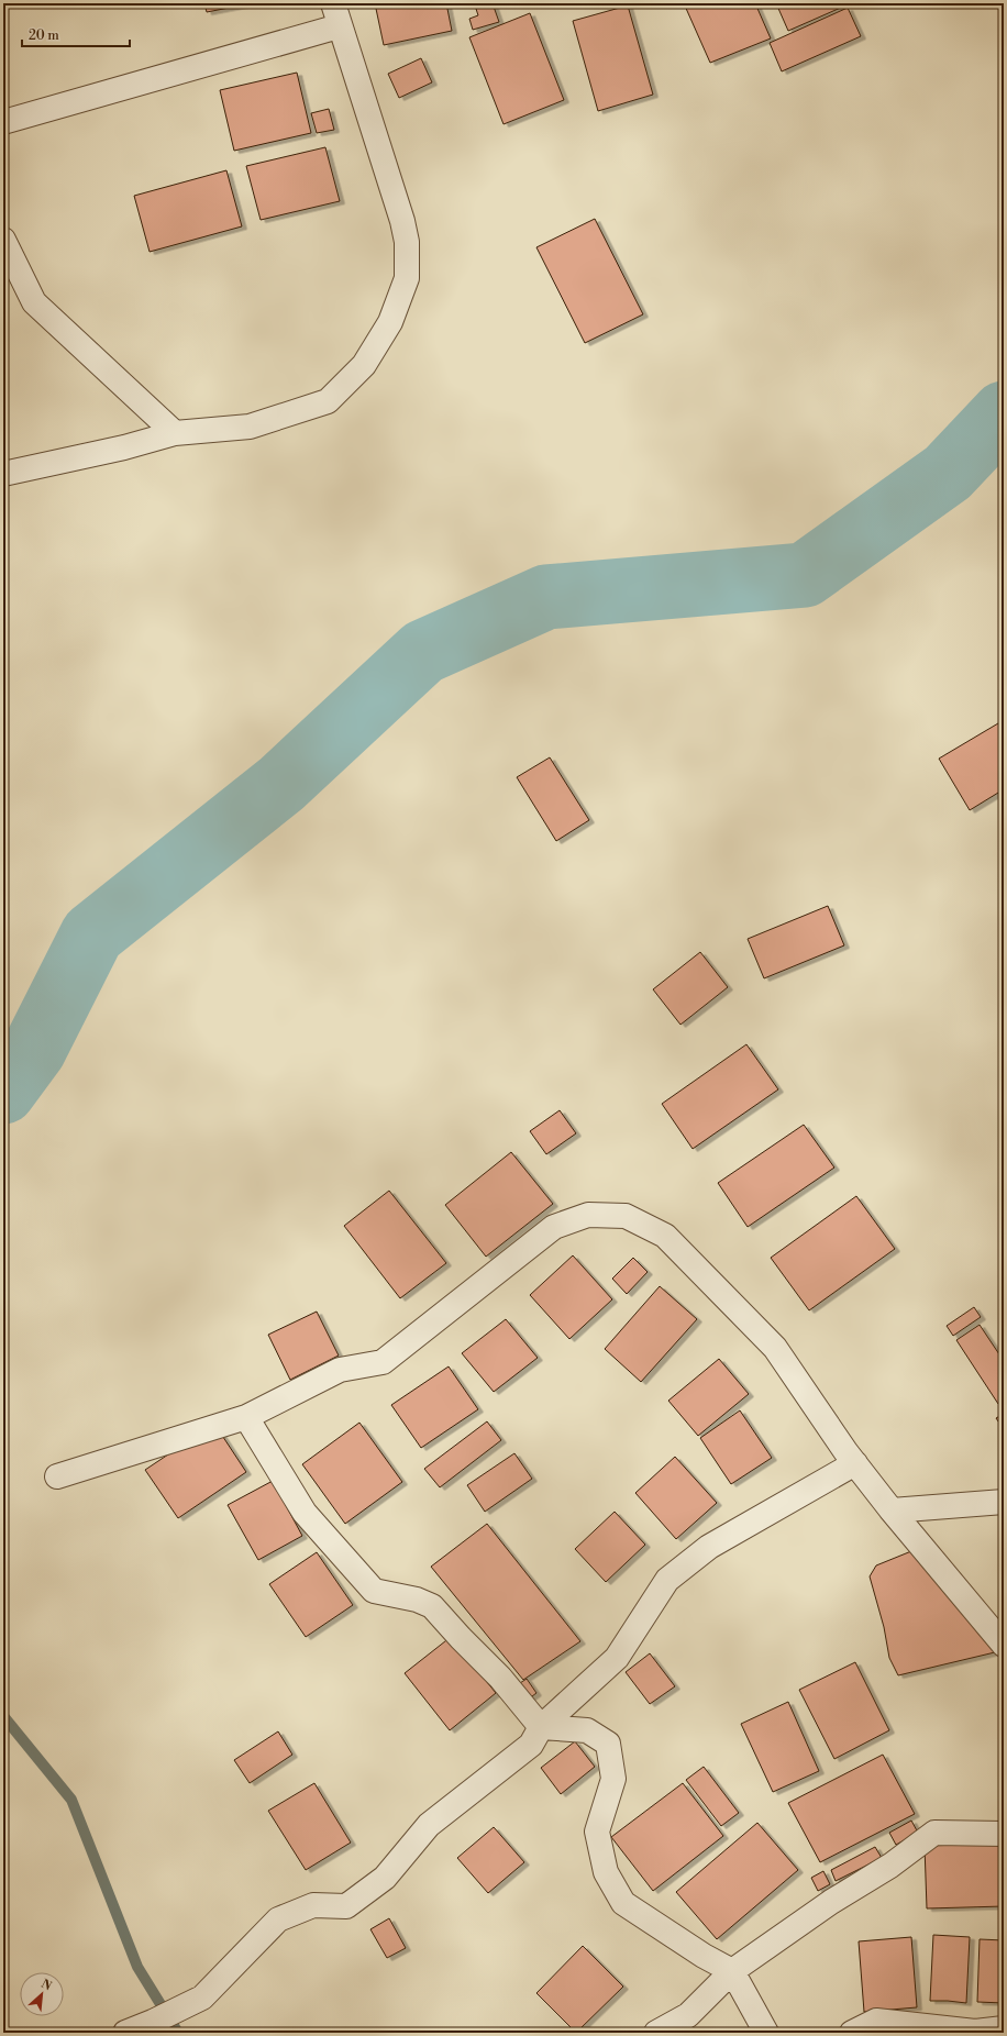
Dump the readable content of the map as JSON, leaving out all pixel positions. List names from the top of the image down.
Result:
{
  "scale_bar": "20 m",
  "north": "top right"
}
